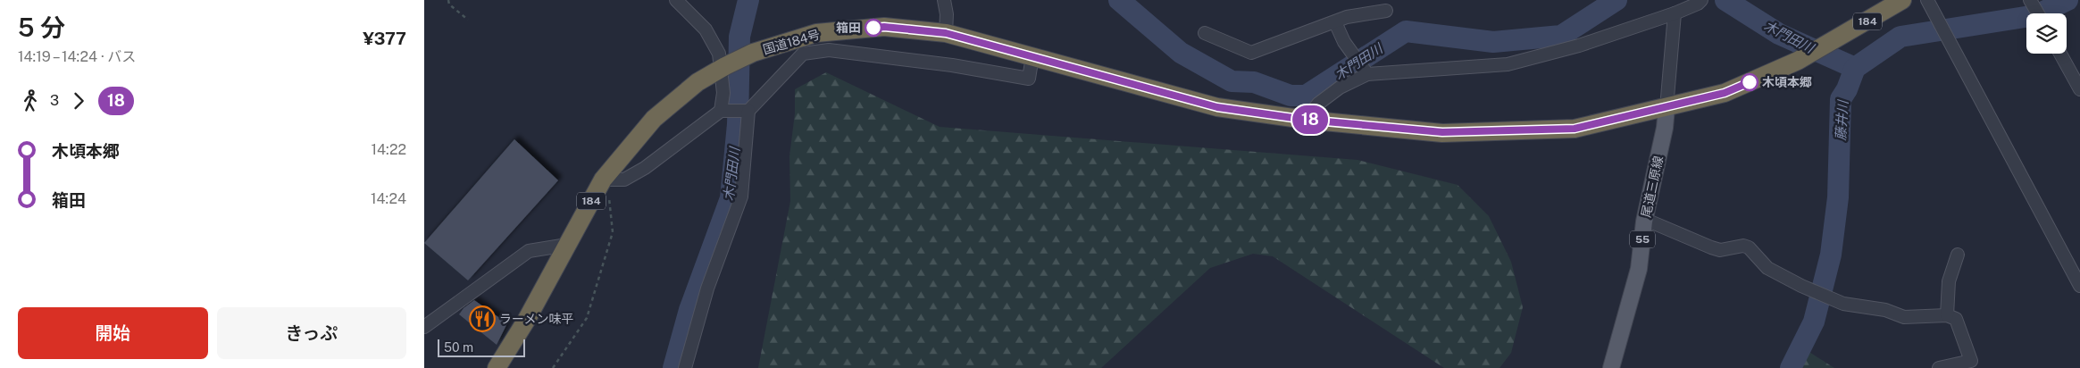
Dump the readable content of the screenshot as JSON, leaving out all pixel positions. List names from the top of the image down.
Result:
{
  "streets": {
    "highway": ["184", "国道184号"],
    "main road": ["尾道三原線", "55"]
  },
  "crossings": [
    ["国道184号", "尾道三原線"]
  ],
  "water": ["木門田川", "藤井川"],
  "places": {
    "other": ["箱田", "木頃本郷"],
    "restaurant": ["ラーメン味平"]
  },
  "lines": ["bus line 18"],
  "scale_bar": "50 m",
  "page": {
    "heading": ["5 分", "14:19 – 14:24 · バス", "¥377"],
    "on_map": "18",
    "legs": ["3", "18"],
    "list": [
      {
        "name": "木頃本郷",
        "value": "14:22"
      },
      {
        "name": "箱田",
        "value": "14:24"
      }
    ],
    "buttons": ["開始", "きっぷ"],
    "scale": "50 m"
  }
}
